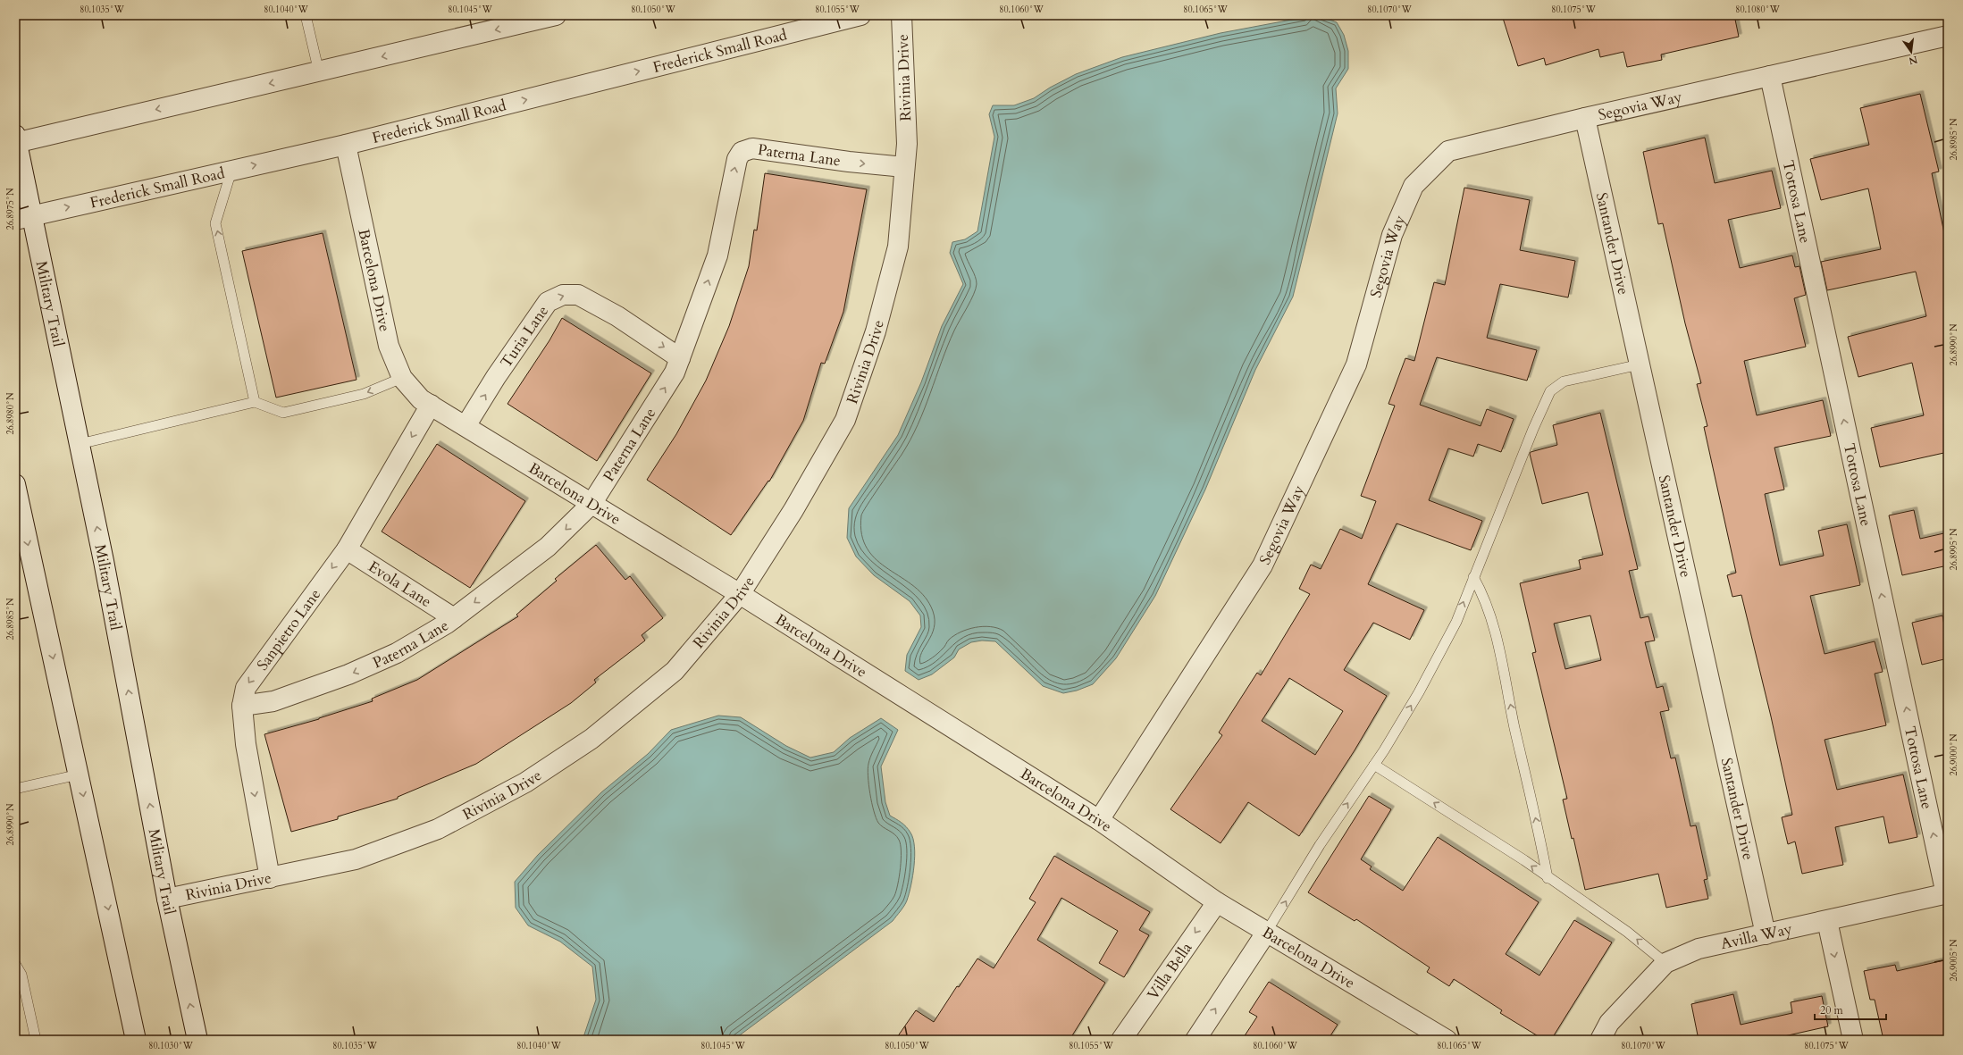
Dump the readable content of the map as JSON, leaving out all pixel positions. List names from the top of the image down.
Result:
{
  "streets": {
    "street": [
      "Frederick Small Road",
      "Rivinia Drive",
      "Segovia Way",
      "Paterna Lane",
      "Tottosa Lane",
      "Santander Drive",
      "Barcelona Drive",
      "Military Trail",
      "Turia Lane",
      "Evola Lane",
      "Sanpietro Lane",
      "Avilla Way",
      "Villa Bella"
    ]
  },
  "crossings": [
    ["Frederick Small Road", "Barcelona Drive"],
    ["Frederick Small Road", "Military Trail"],
    ["Rivinia Drive", "Paterna Lane"],
    ["Rivinia Drive", "Barcelona Drive"],
    ["Rivinia Drive", "Military Trail"],
    ["Rivinia Drive", "Sanpietro Lane"],
    ["Segovia Way", "Tottosa Lane"],
    ["Segovia Way", "Santander Drive"],
    ["Segovia Way", "Barcelona Drive"],
    ["Paterna Lane", "Barcelona Drive"],
    ["Paterna Lane", "Turia Lane"],
    ["Paterna Lane", "Evola Lane"],
    ["Paterna Lane", "Sanpietro Lane"],
    ["Tottosa Lane", "Avilla Way"],
    ["Santander Drive", "Avilla Way"],
    ["Barcelona Drive", "Turia Lane"],
    ["Barcelona Drive", "Sanpietro Lane"],
    ["Barcelona Drive", "Villa Bella"],
    ["Evola Lane", "Sanpietro Lane"]
  ],
  "one_way": ["Tottosa Lane", "Sanpietro Lane"],
  "scale_bar": "20 m",
  "north": "bottom",
  "coordinates": [
    "80.1035°W",
    "80.1040°W",
    "80.1045°W",
    "80.1050°W",
    "80.1055°W",
    "80.1060°W",
    "80.1065°W",
    "80.1070°W",
    "80.1075°W",
    "80.1080°W",
    "26.8985°N",
    "26.8975°N",
    "26.8990°N",
    "26.8980°N",
    "26.8995°N",
    "26.9000°N",
    "26.9005°N",
    "80.1030°W"
  ]
}
